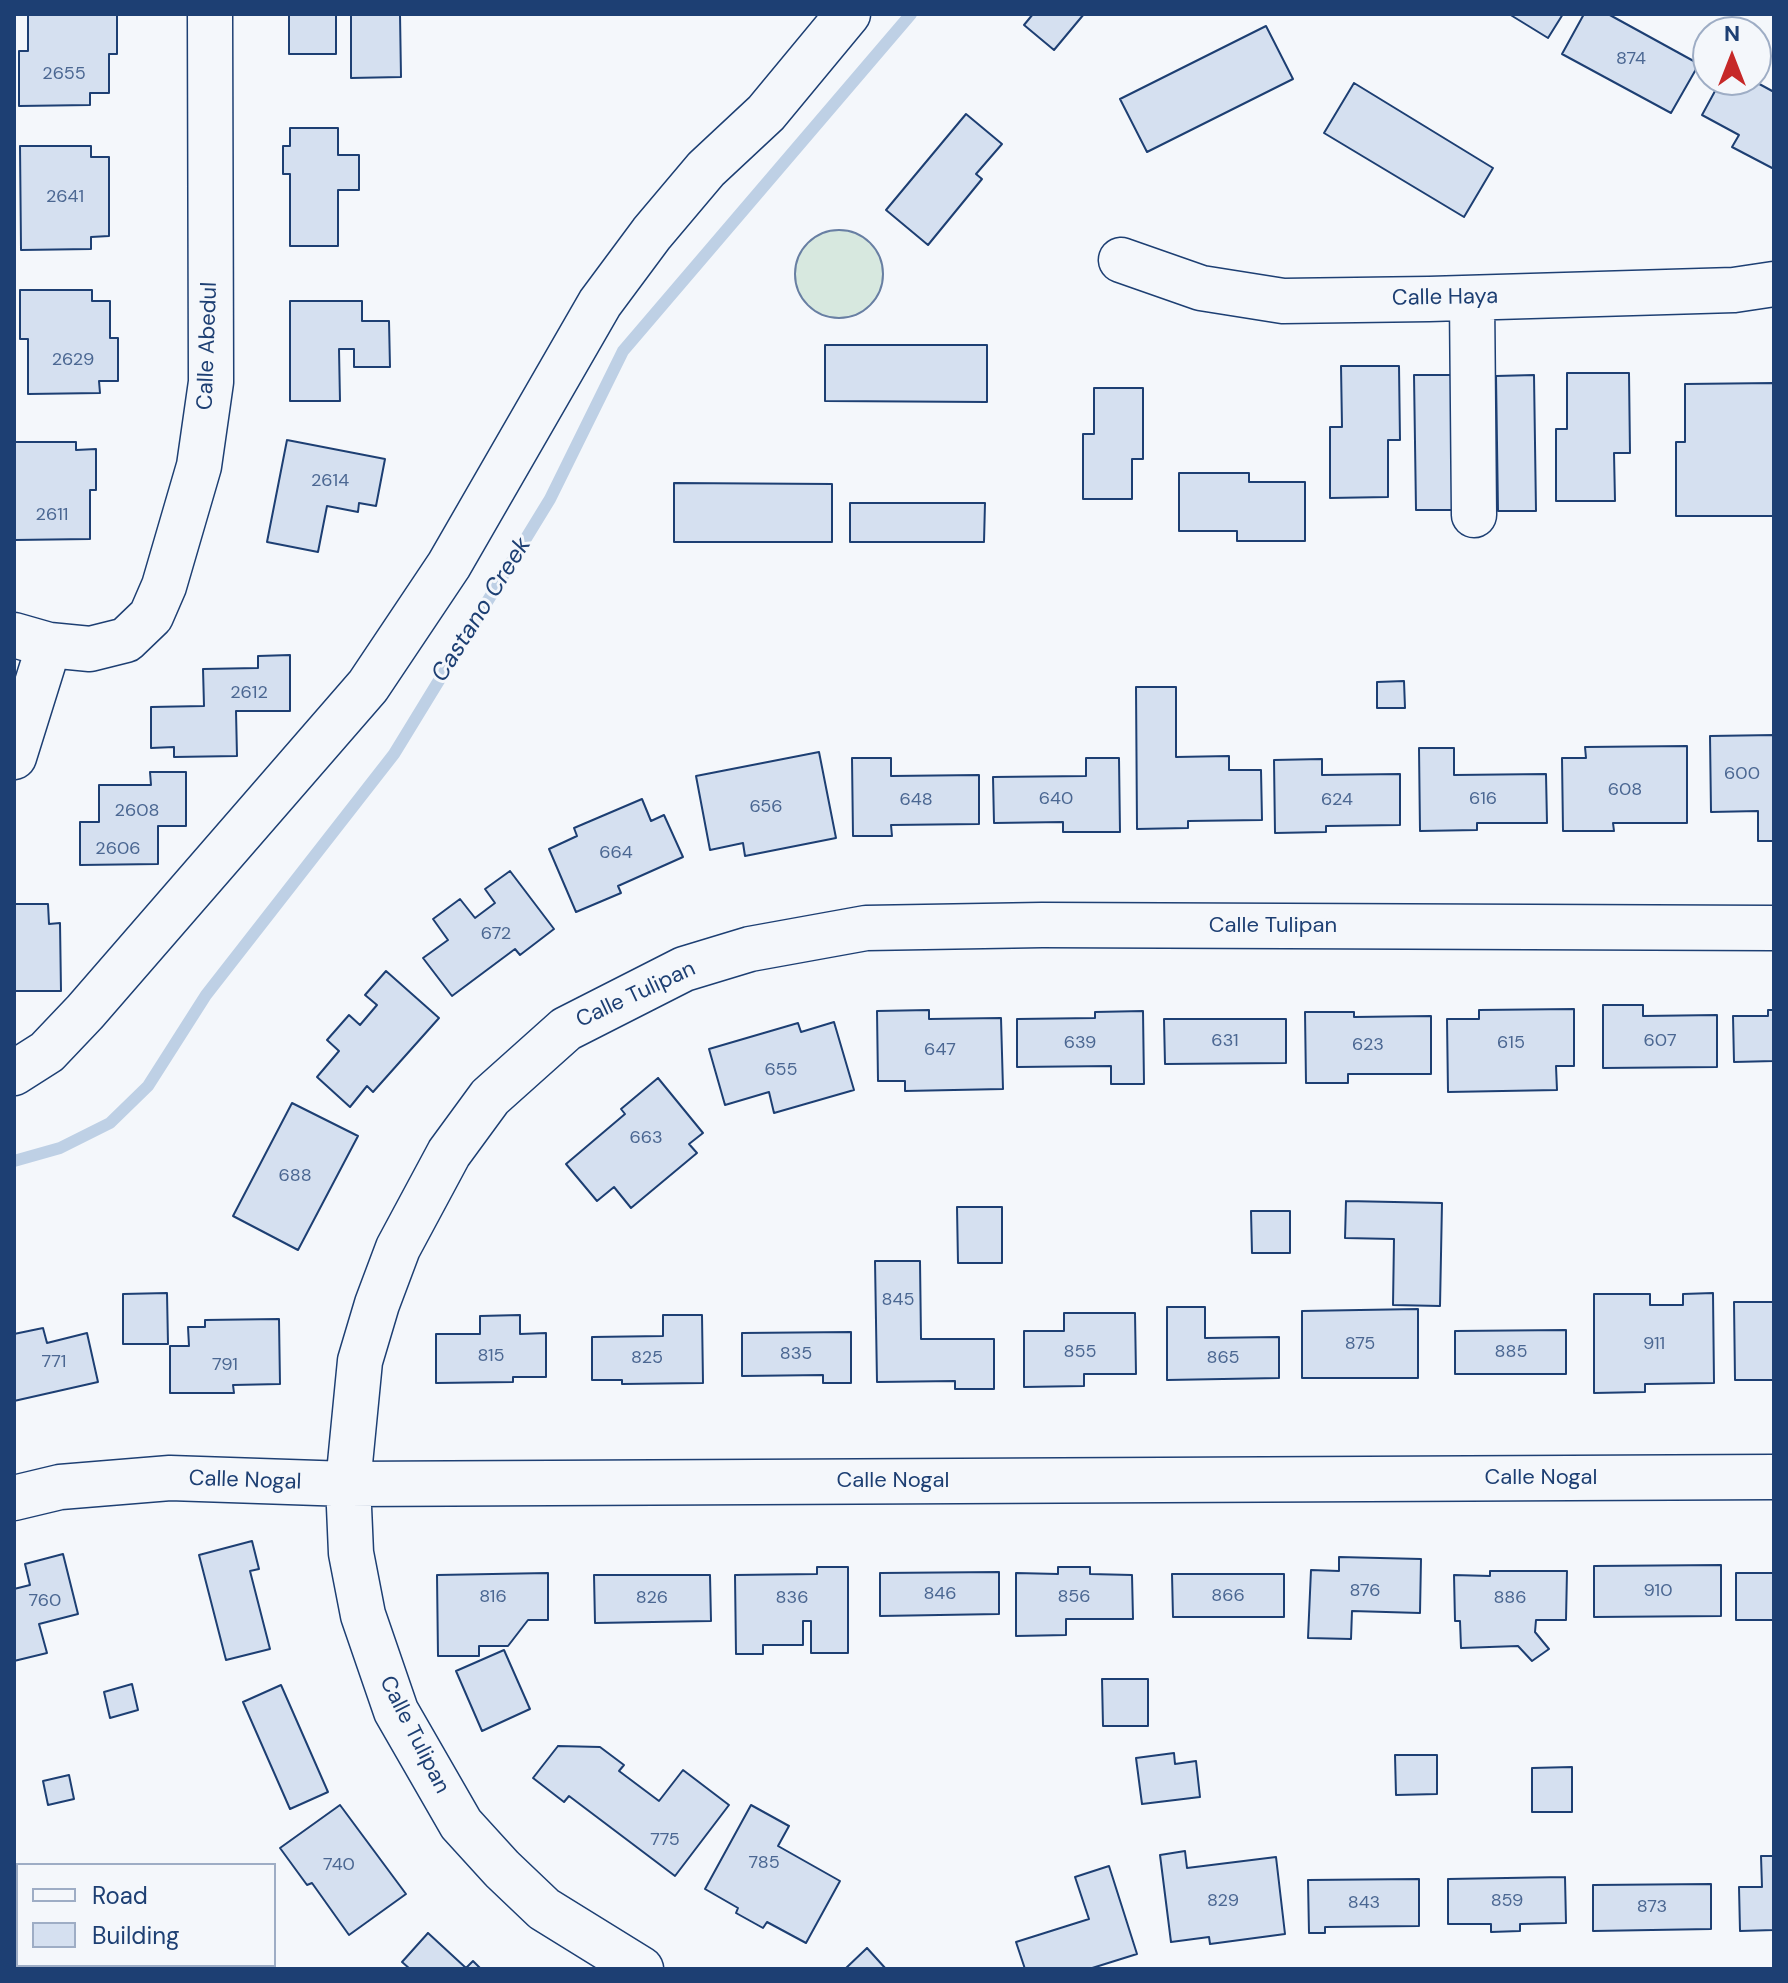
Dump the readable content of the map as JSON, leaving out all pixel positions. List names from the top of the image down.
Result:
{
  "streets": {
    "street": [
      "Calle Haya",
      "Calle Abedul",
      "Calle Tulipan",
      "Calle Nogal"
    ]
  },
  "crossings": [
    ["Calle Tulipan", "Calle Nogal"]
  ],
  "water": ["Castano Creek"],
  "house_numbers": [
    "874",
    "2655",
    "2641",
    "2629",
    "2614",
    "2611",
    "2612",
    "600",
    "608",
    "640",
    "616",
    "648",
    "624",
    "656",
    "2608",
    "2606",
    "664",
    "672",
    "631",
    "607",
    "639",
    "615",
    "623",
    "647",
    "655",
    "663",
    "688",
    "845",
    "875",
    "911",
    "855",
    "885",
    "835",
    "815",
    "825",
    "865",
    "771",
    "791",
    "876",
    "910",
    "846",
    "866",
    "816",
    "856",
    "826",
    "836",
    "886",
    "760",
    "775",
    "785",
    "740",
    "829",
    "859",
    "843",
    "873"
  ],
  "legend": ["Road", "Building"],
  "north": "top"
}
